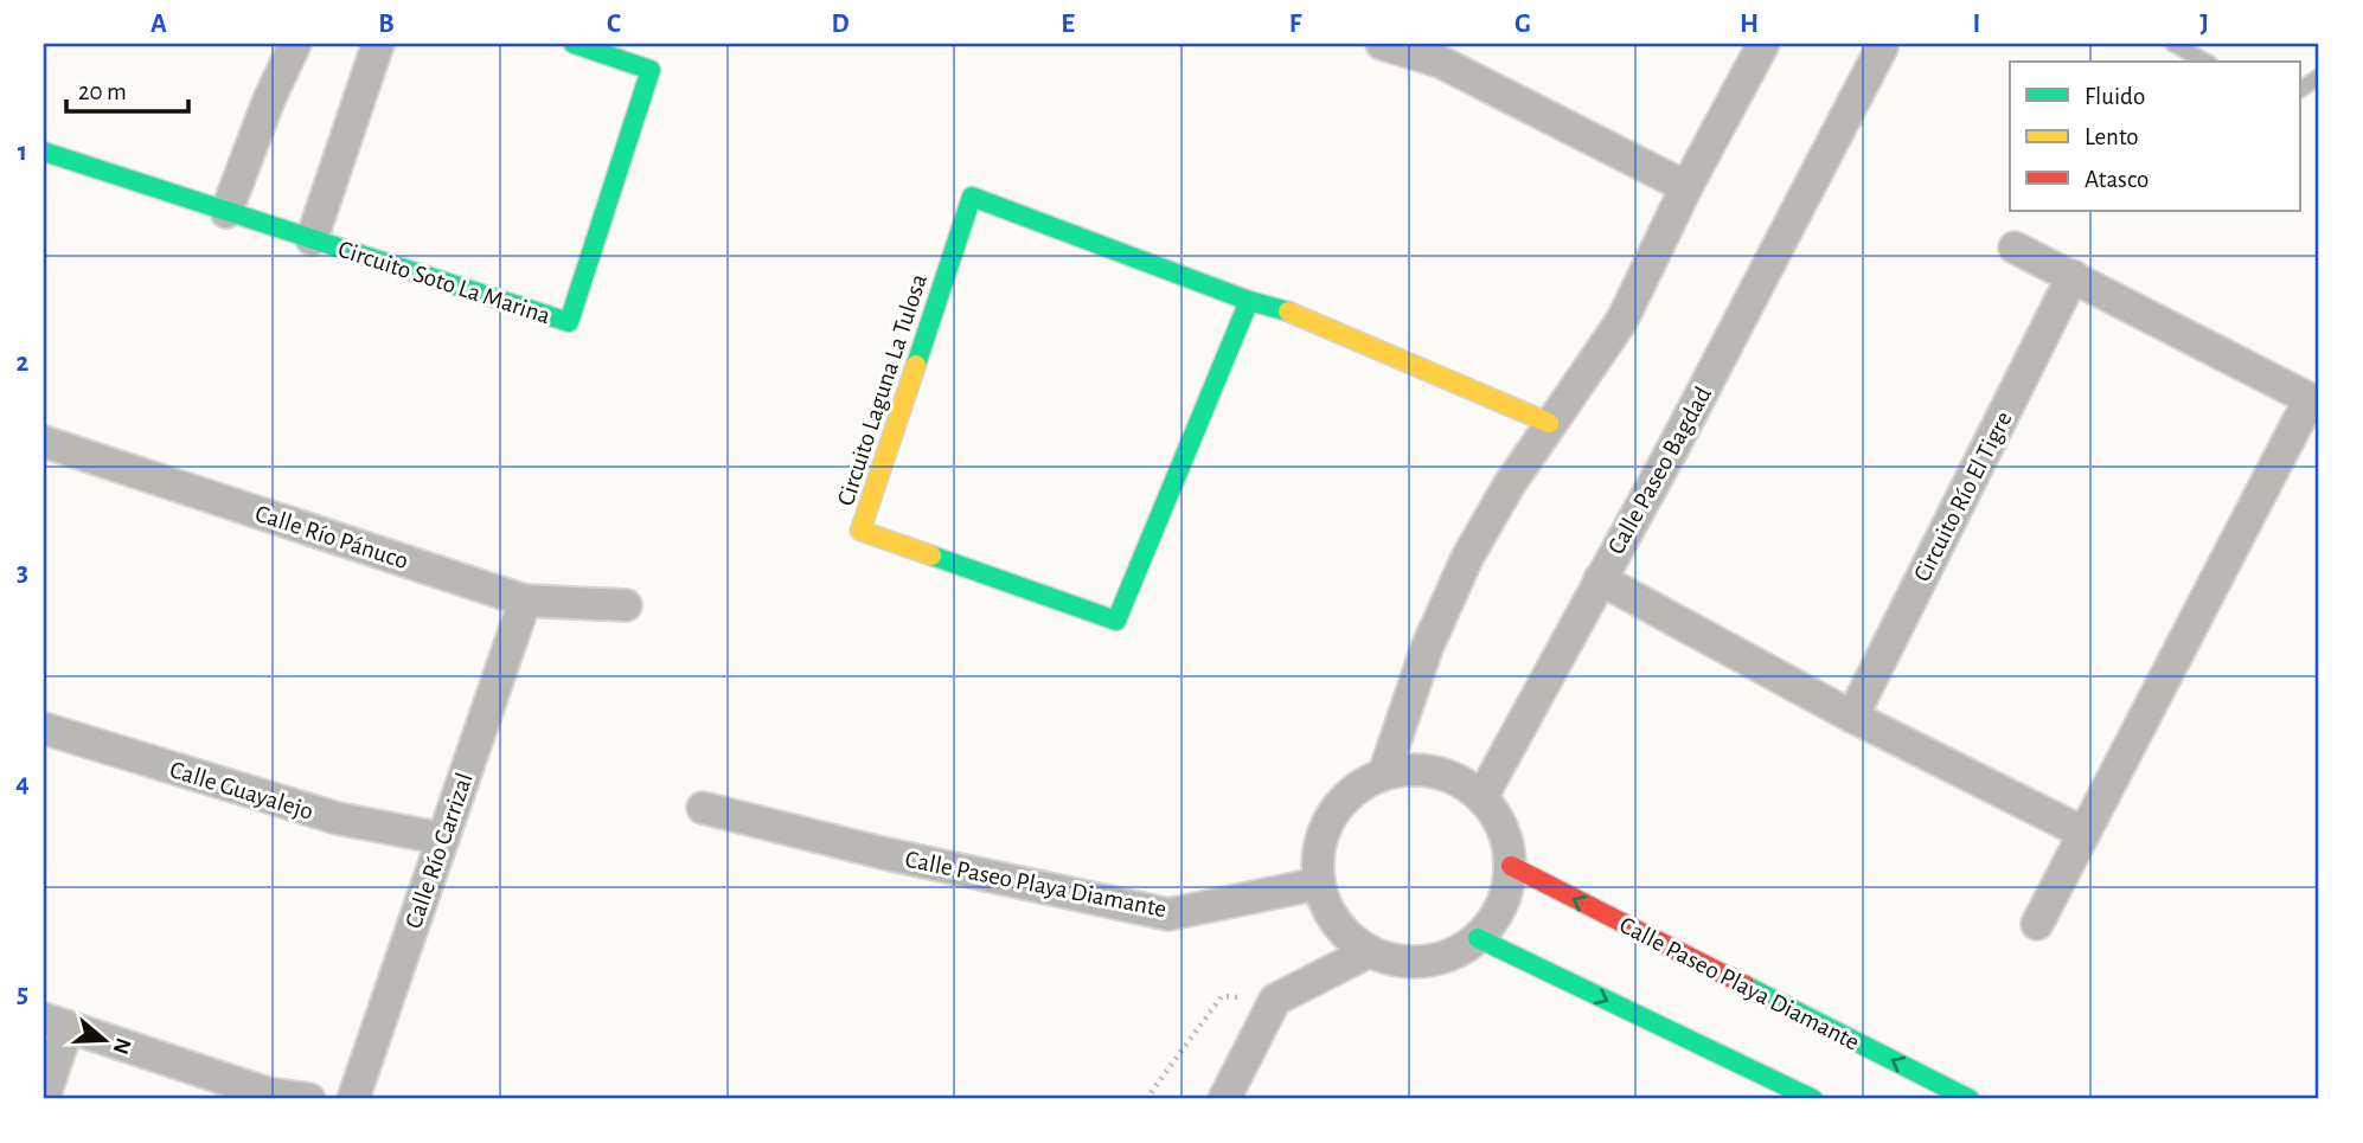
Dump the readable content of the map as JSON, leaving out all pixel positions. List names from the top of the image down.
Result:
{
  "streets": {
    "street": [
      "Circuito Soto La Marina",
      "Circuito Laguna La Tulosa",
      "Calle Paseo Bagdad",
      "Circuito Río El Tigre",
      "Calle Río Pánuco",
      "Calle Guayalejo",
      "Calle Río Carrizal",
      "Calle Paseo Playa Diamante"
    ]
  },
  "crossings": [
    ["Calle Paseo Bagdad", "Calle Paseo Playa Diamante"],
    ["Calle Río Pánuco", "Calle Río Carrizal"],
    ["Calle Guayalejo", "Calle Río Carrizal"]
  ],
  "legend": ["Fluido", "Lento", "Atasco"],
  "scale_bar": "20 m",
  "north": "right",
  "grid": {
    "columns": [
      "A",
      "B",
      "C",
      "D",
      "E",
      "F",
      "G",
      "H",
      "I",
      "J"
    ],
    "rows": [
      "1",
      "2",
      "3",
      "4",
      "5"
    ]
  }
}
